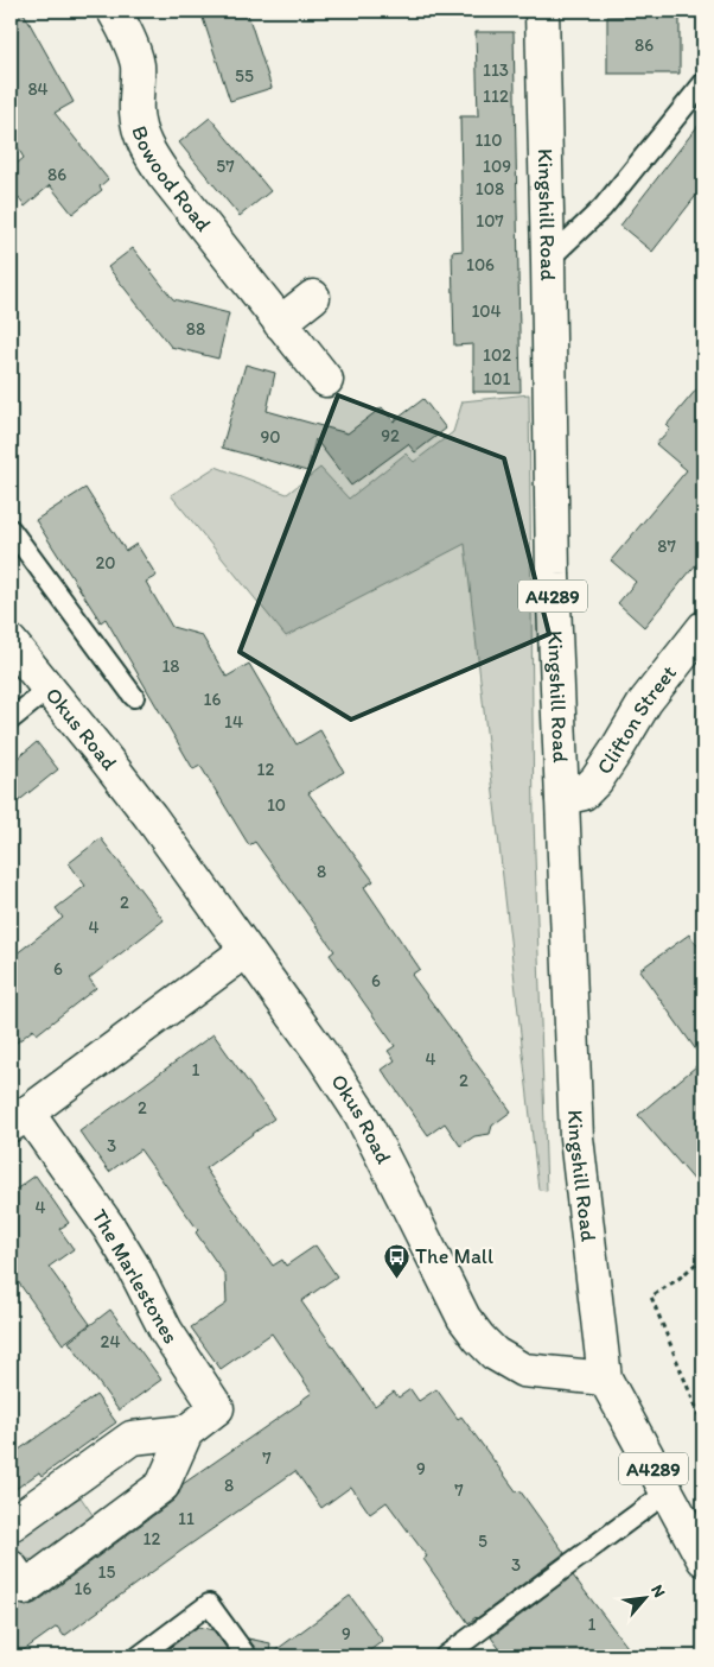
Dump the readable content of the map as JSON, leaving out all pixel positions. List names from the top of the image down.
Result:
{
  "streets": {
    "street": [
      "Bowood Road",
      "Kingshill Road",
      "A4289",
      "Clifton Street",
      "Okus Road",
      "The Marlestones"
    ]
  },
  "crossings": [
    ["Kingshill Road", "A4289"],
    ["Kingshill Road", "Clifton Street"],
    ["Kingshill Road", "Okus Road"],
    ["A4289", "Okus Road"]
  ],
  "places": {
    "bus stop": ["The Mall"]
  },
  "house_numbers": [
    "86",
    "113",
    "55",
    "84",
    "112",
    "110",
    "57",
    "109",
    "86",
    "108",
    "107",
    "106",
    "104",
    "88",
    "102",
    "101",
    "92",
    "90",
    "87",
    "20",
    "18",
    "16",
    "14",
    "12",
    "10",
    "8",
    "2",
    "4",
    "6",
    "6",
    "4",
    "1",
    "2",
    "2",
    "3",
    "4",
    "24",
    "7",
    "9",
    "8",
    "7",
    "11",
    "12",
    "5",
    "3",
    "15",
    "16",
    "1",
    "9"
  ],
  "north": "top right"
}
